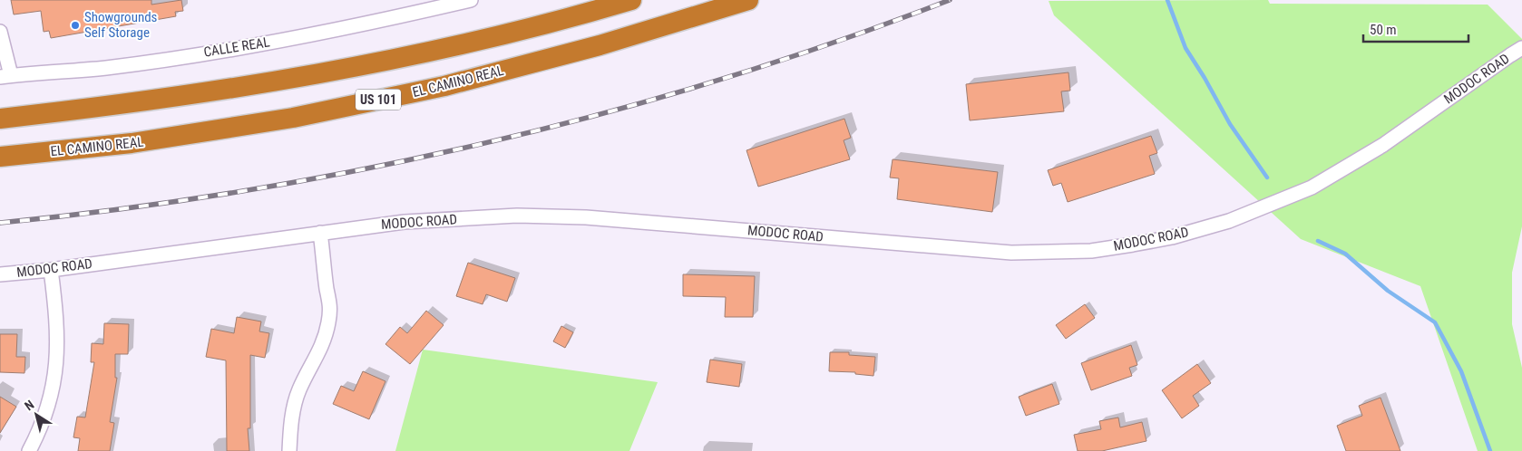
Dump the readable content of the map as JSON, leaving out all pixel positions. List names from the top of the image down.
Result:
{
  "streets": {
    "highway": ["EL CAMINO REAL", "US 101"],
    "street": ["CALLE REAL", "MODOC ROAD"]
  },
  "places": ["Showgrounds Self Storage"],
  "scale_bar": "50 m",
  "north": "top left"
}
